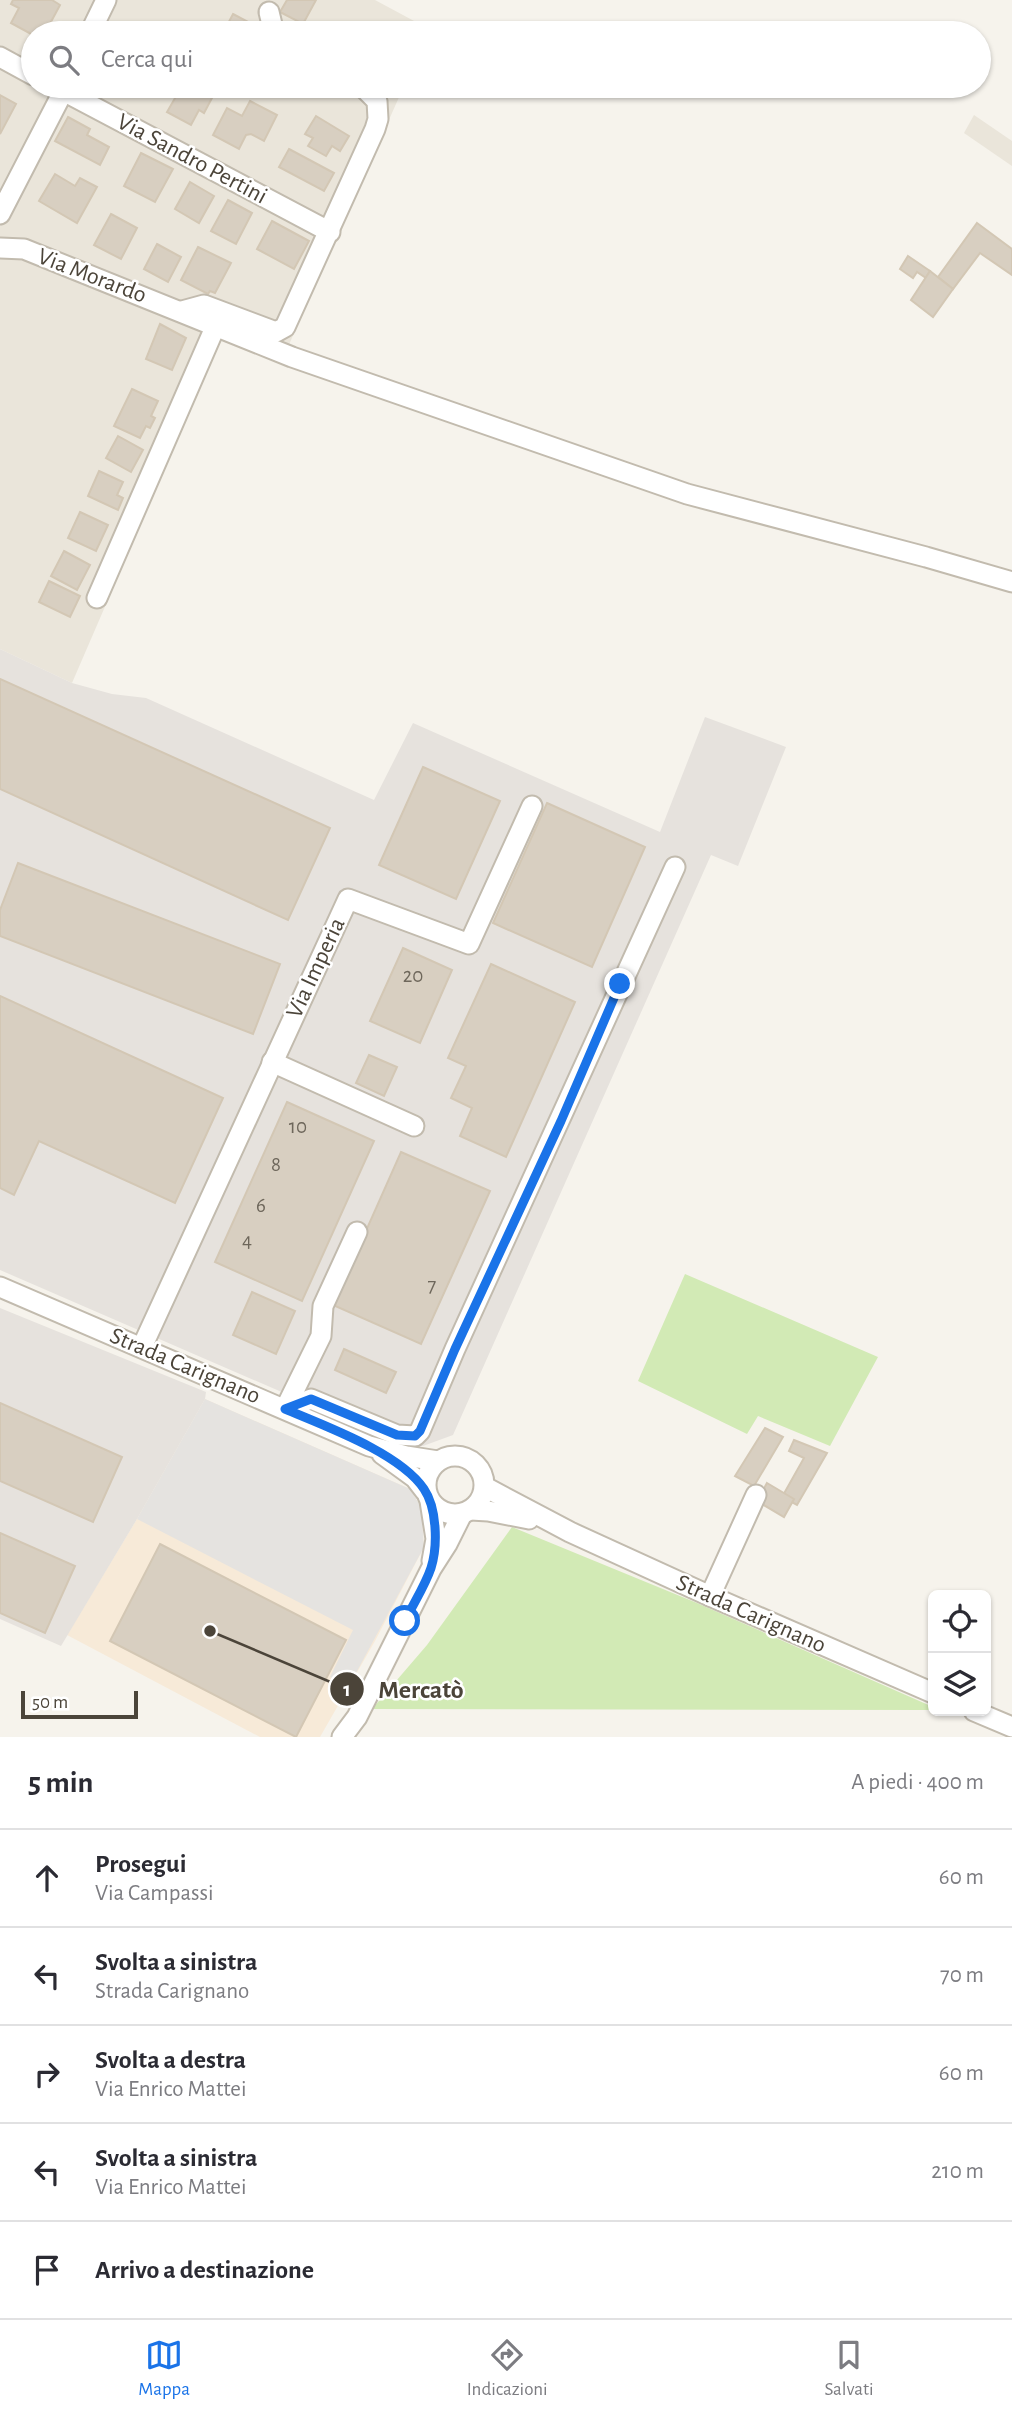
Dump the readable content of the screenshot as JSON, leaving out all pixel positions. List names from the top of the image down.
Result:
{
  "streets": {
    "street": [
      "Via Sandro Pertini",
      "Via Morardo",
      "Via Imperia",
      "Strada Carignano"
    ]
  },
  "crossings": [
    ["Via Sandro Pertini", "Via Morardo"],
    ["Via Imperia", "Strada Carignano"]
  ],
  "places": ["Mercatò"],
  "house_numbers": [
    "20",
    "10",
    "8",
    "6",
    "4",
    "7"
  ],
  "scale_bar": "50 m",
  "page": {
    "search": "Cerca qui",
    "scale": "50 m",
    "heading": ["5 min", "A piedi · 400 m"],
    "list": [
      ["Prosegui", "Via Campassi", "60 m"],
      ["Svolta a sinistra", "Strada Carignano", "70 m"],
      ["Svolta a destra", "Via Enrico Mattei", "60 m"],
      ["Svolta a sinistra", "Via Enrico Mattei", "210 m"],
      "Arrivo a destinazione"
    ],
    "nav": ["Mappa", "Indicazioni", "Salvati"]
  }
}
